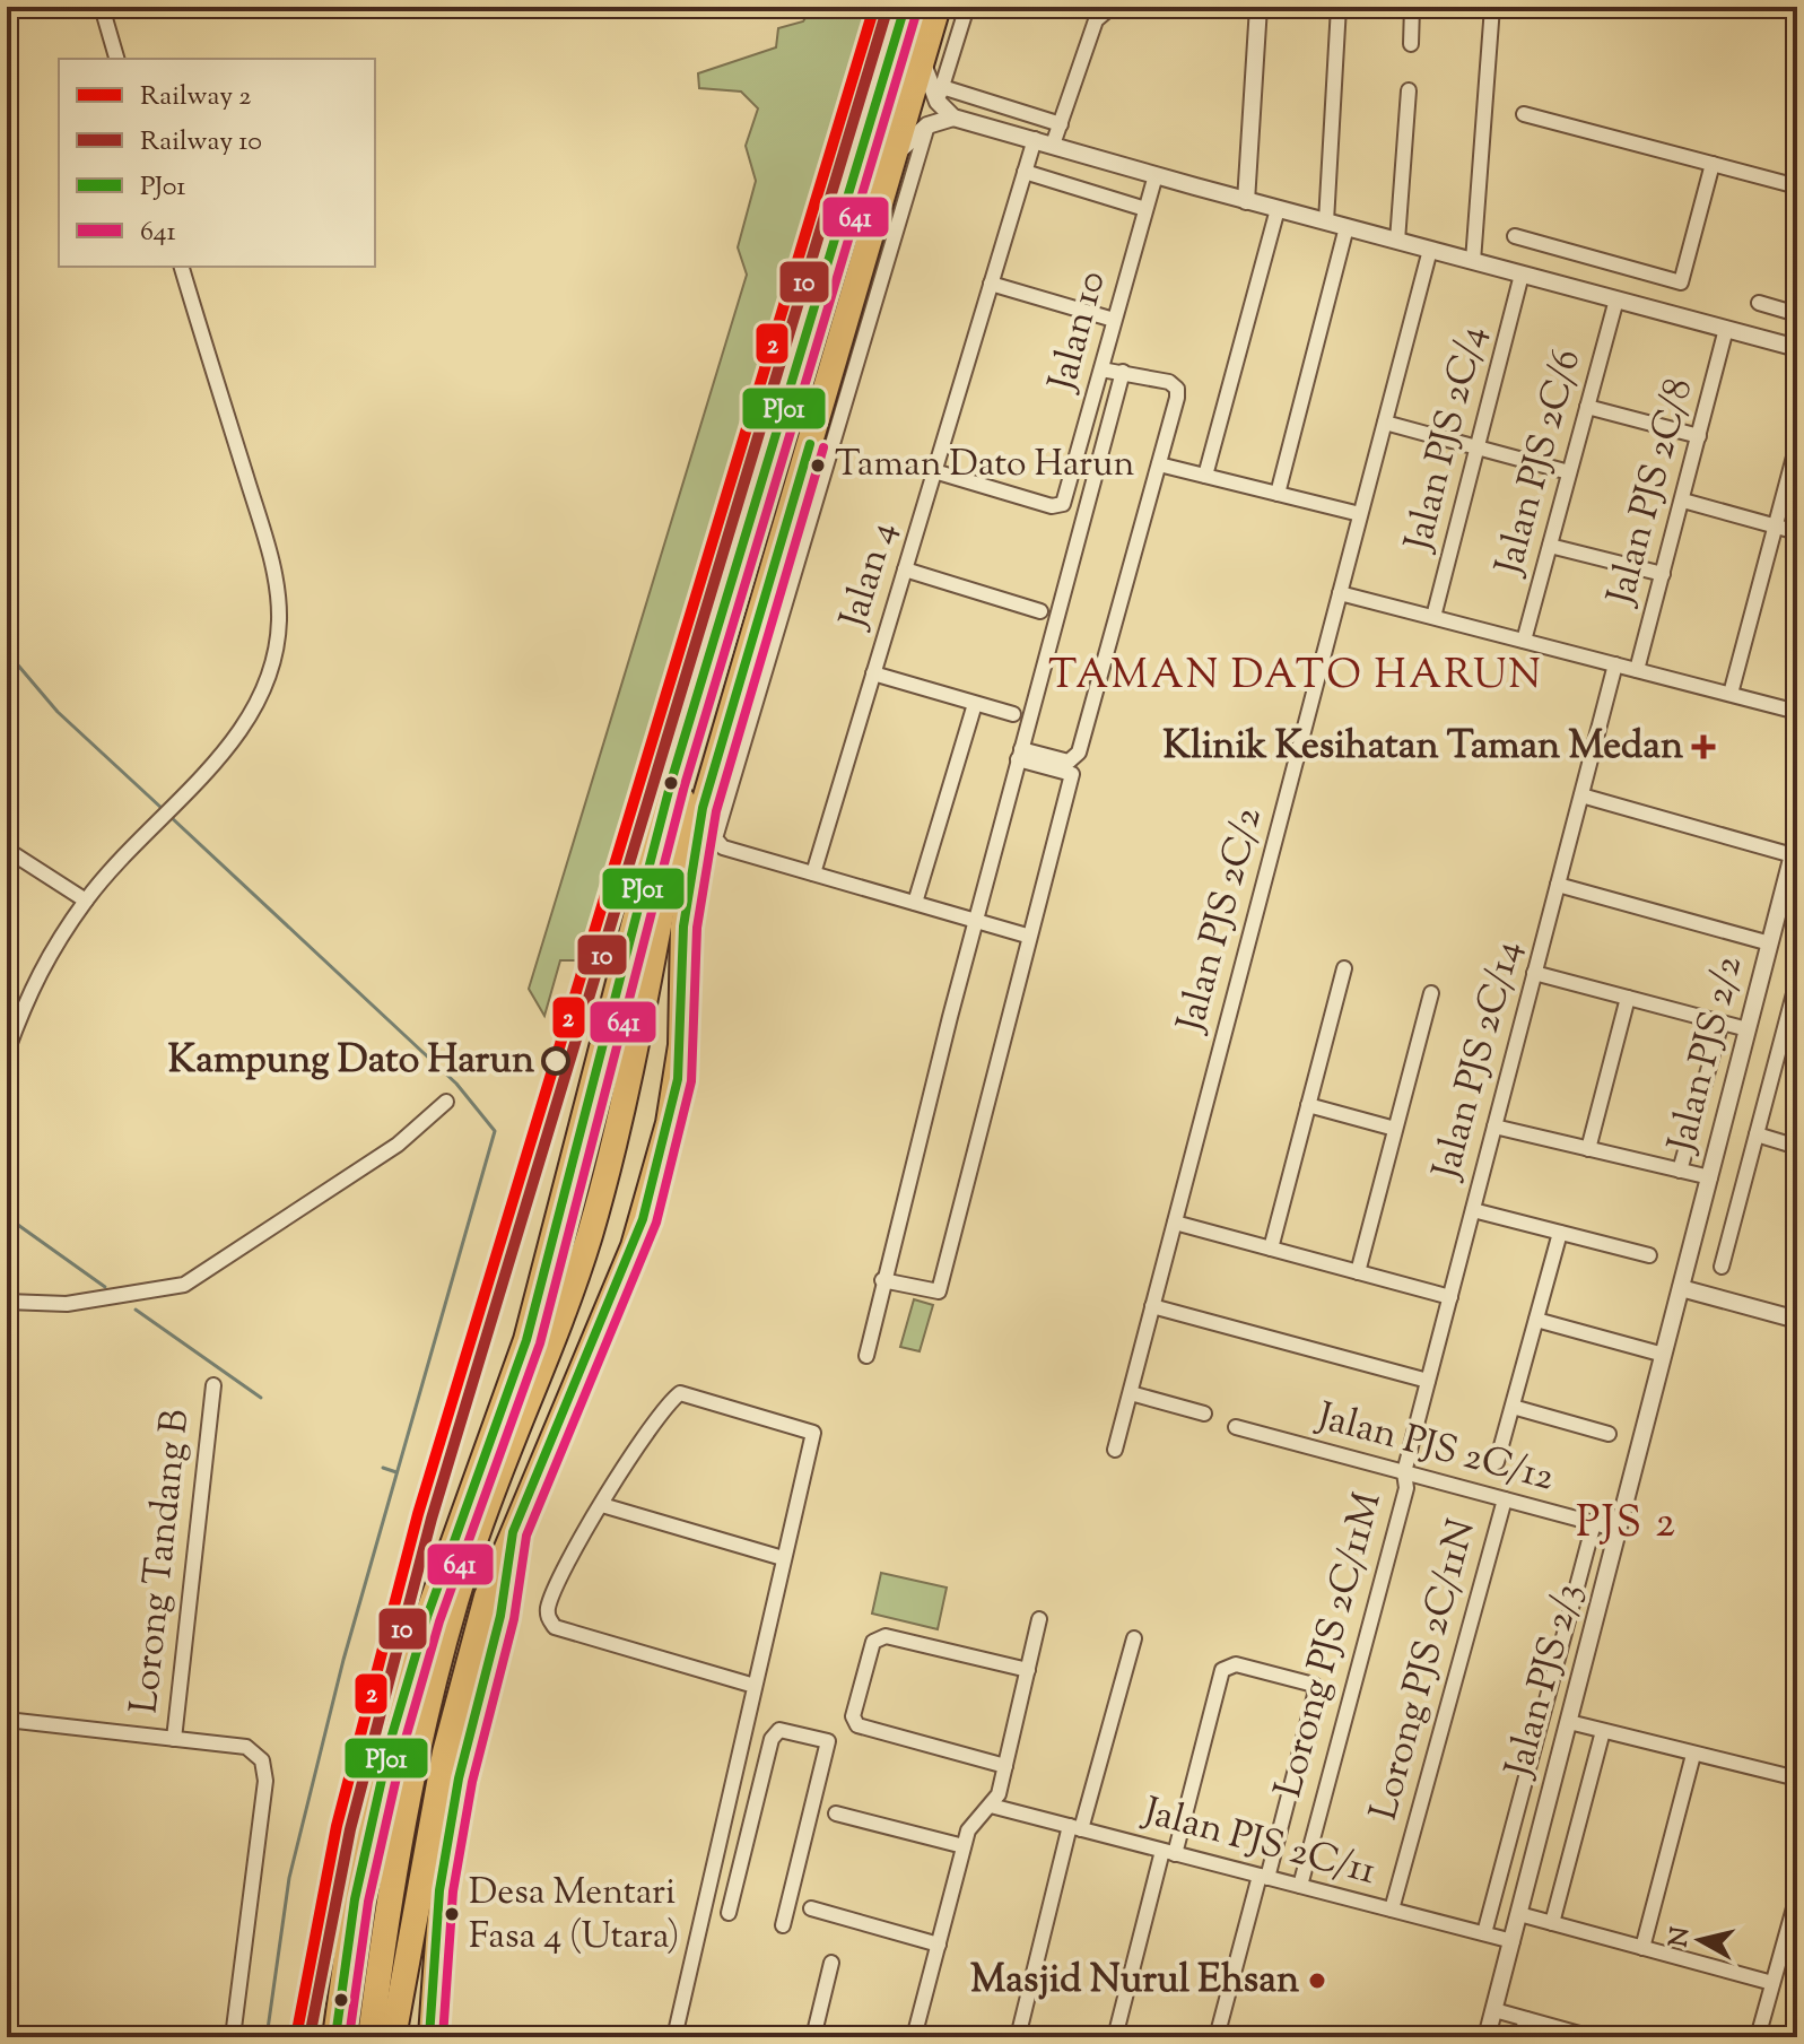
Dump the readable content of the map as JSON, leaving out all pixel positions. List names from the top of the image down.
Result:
{
  "streets": {
    "street": [
      "Jalan 10",
      "Jalan PJS 2C/4",
      "Jalan PJS 2C/6",
      "Jalan PJS 2C/8",
      "Jalan 4",
      "Jalan PJS 2C/2",
      "Jalan PJS 2/2",
      "Jalan PJS 2C/14",
      "Jalan PJS 2C/12",
      "Lorong Tandang B",
      "Lorong PJS 2C/11M",
      "Lorong PJS 2C/11N",
      "Jalan PJS 2/3",
      "Jalan PJS 2C/11"
    ]
  },
  "crossings": [
    ["Jalan 10", "Jalan 4"],
    ["Jalan PJS 2/2", "Jalan PJS 2/3"],
    ["Jalan PJS 2C/14", "Jalan PJS 2C/12"],
    ["Jalan PJS 2C/14", "Lorong PJS 2C/11M"],
    ["Jalan PJS 2C/12", "Lorong PJS 2C/11M"],
    ["Jalan PJS 2C/12", "Lorong PJS 2C/11N"],
    ["Jalan PJS 2C/12", "Jalan PJS 2/3"],
    ["Lorong PJS 2C/11M", "Jalan PJS 2C/11"],
    ["Lorong PJS 2C/11N", "Jalan PJS 2C/11"],
    ["Jalan PJS 2/3", "Jalan PJS 2C/11"]
  ],
  "districts": ["TAMAN DATO HARUN", "PJS 2"],
  "places": {
    "other": [
      "Taman Dato Harun",
      "Kampung Dato Harun",
      "Desa Mentari Fasa 4 (Utara)",
      "Masjid Nurul Ehsan"
    ],
    "health": ["Klinik Kesihatan Taman Medan"]
  },
  "lines": [
    "rail line 2",
    "transit line PJ01",
    "rail line 10",
    "transit line 641"
  ],
  "legend": [
    "Railway 2",
    "Railway 10",
    "PJ01",
    "641"
  ],
  "north": "left"
}
